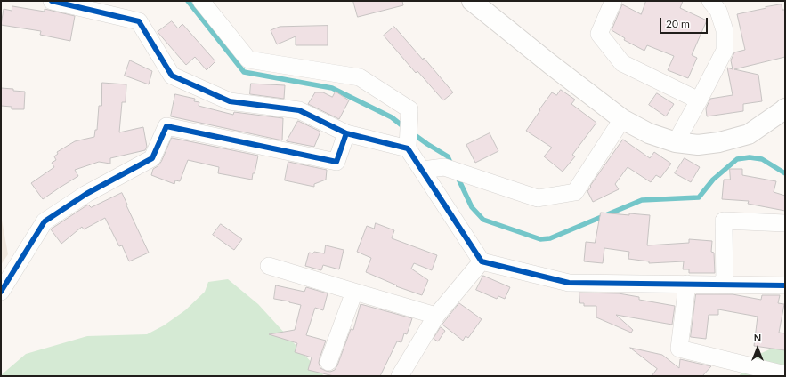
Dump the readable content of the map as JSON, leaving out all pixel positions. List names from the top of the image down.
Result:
{
  "scale_bar": "20 m",
  "north": "top"
}
